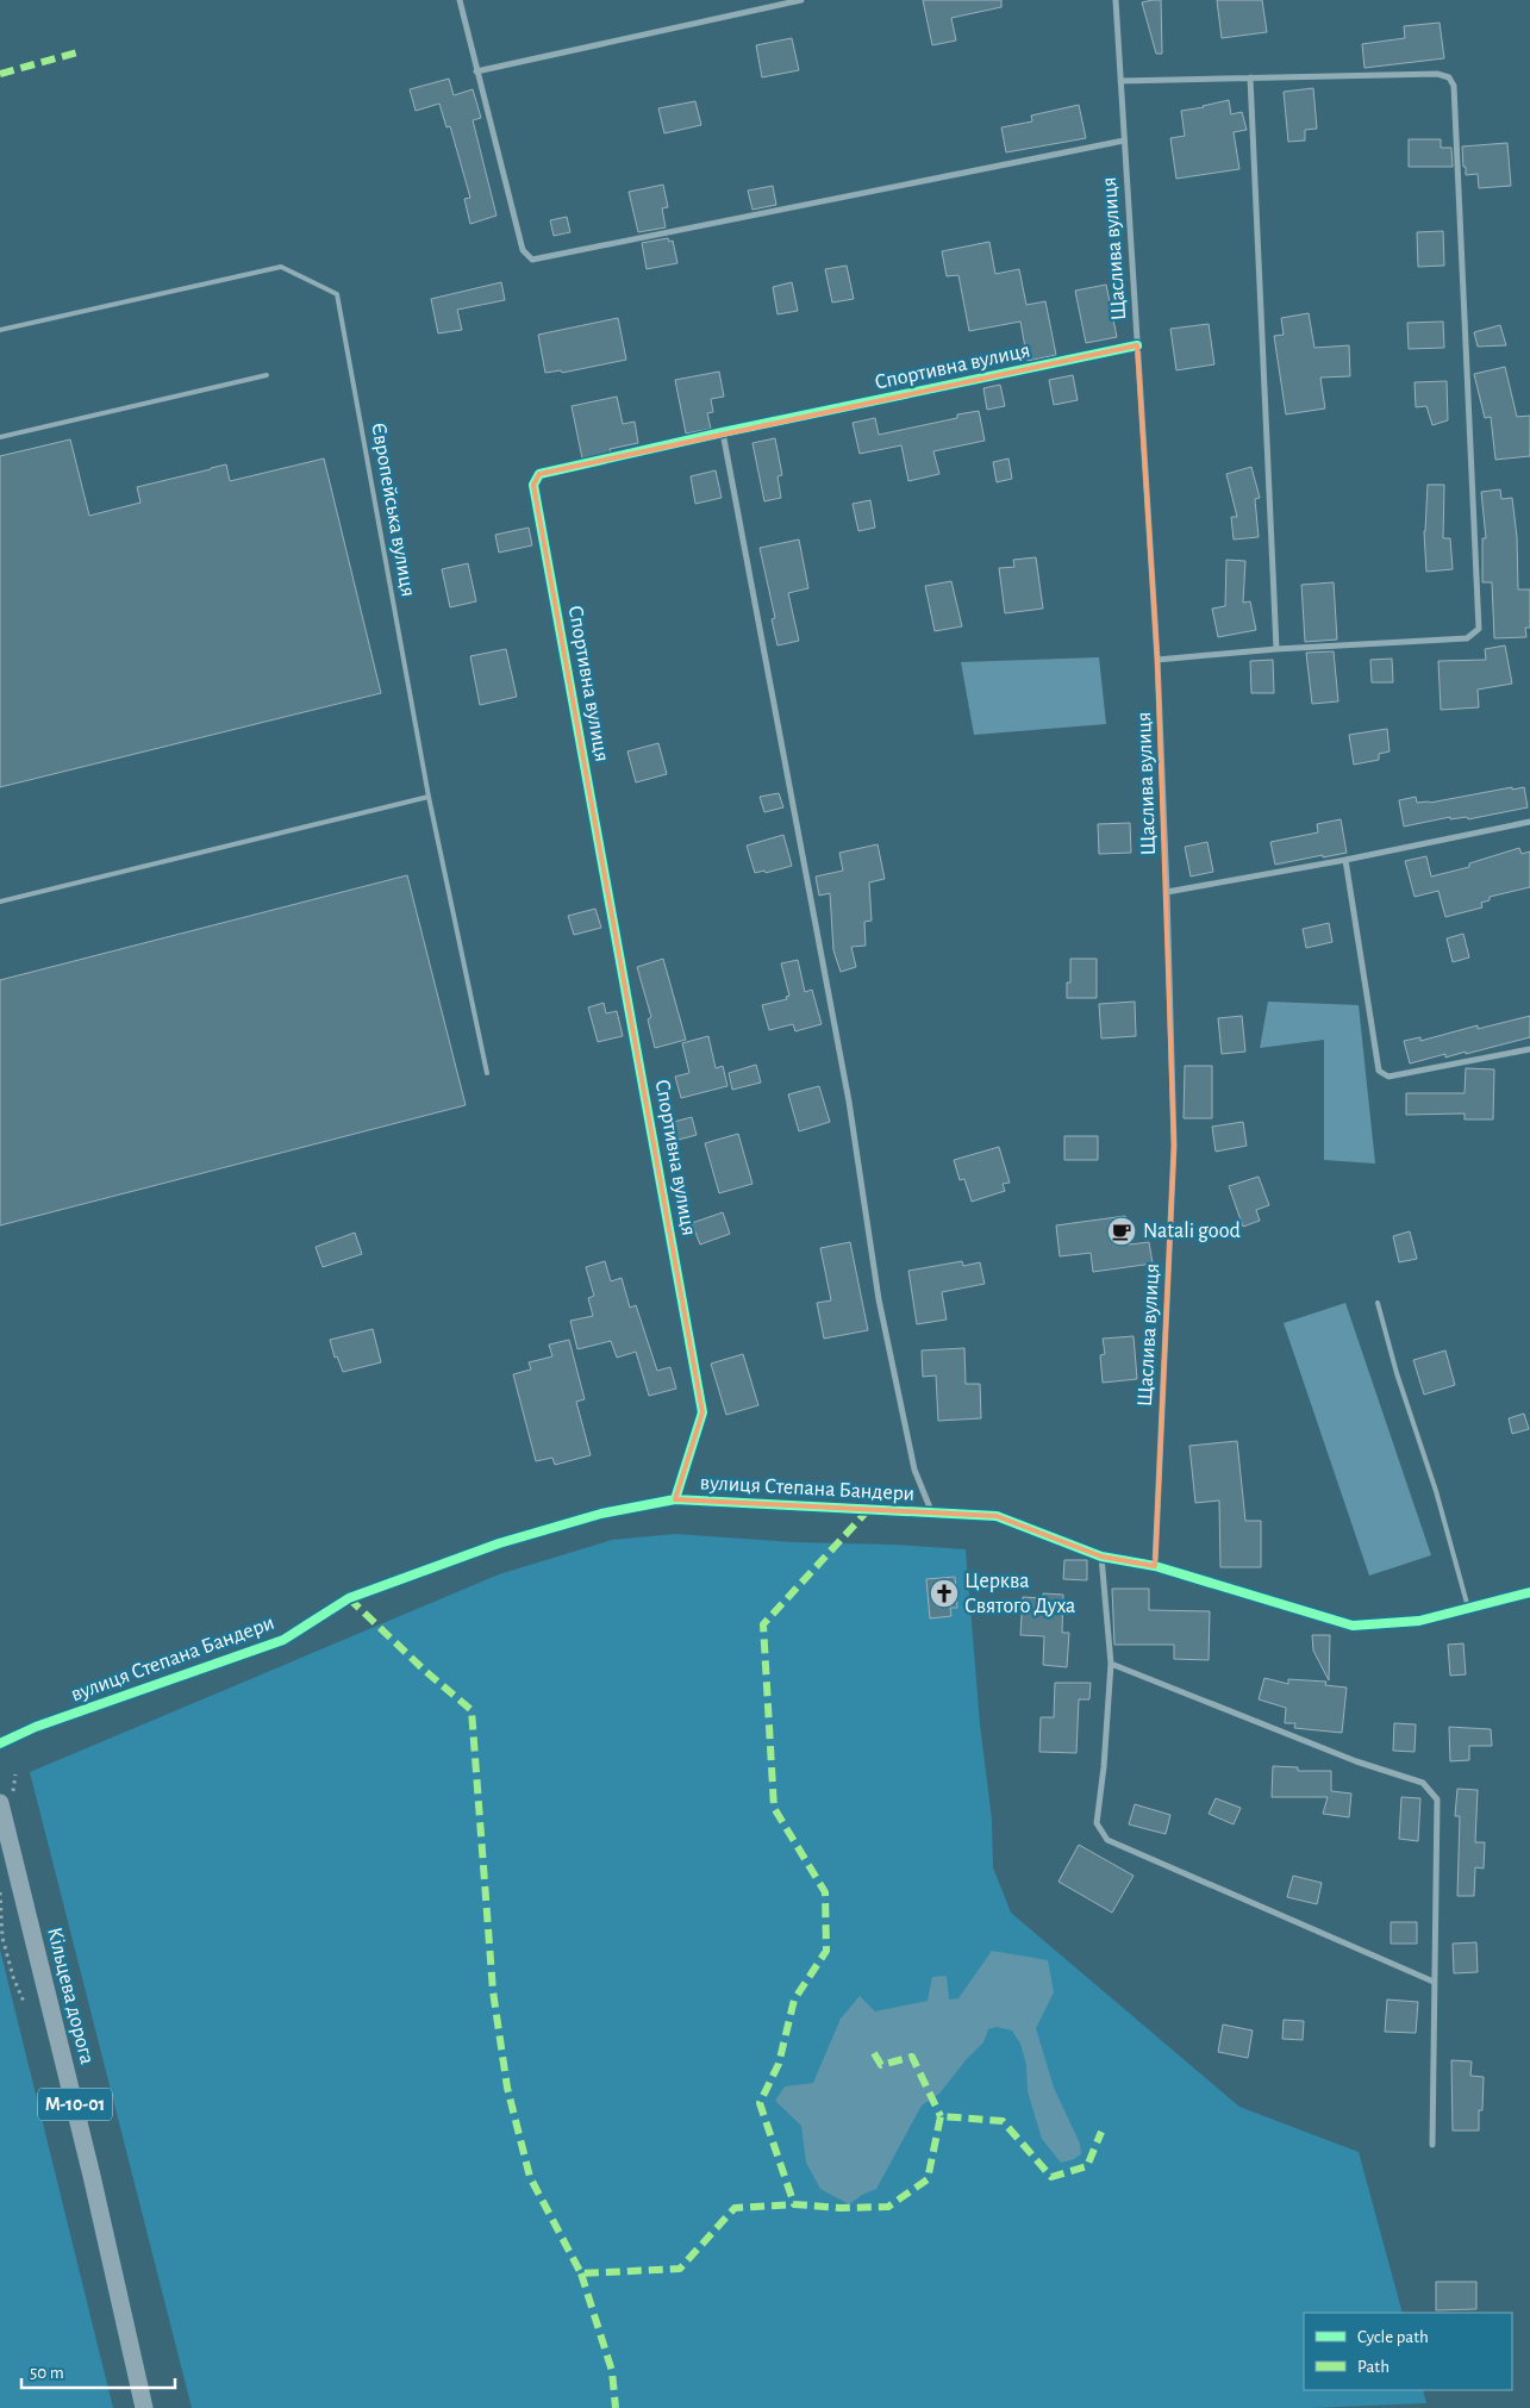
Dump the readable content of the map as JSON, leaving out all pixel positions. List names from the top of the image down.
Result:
{
  "streets": {
    "highway": ["Кільцева дорога", "М-10-01"],
    "street": ["Щаслива вулиця", "Спортивна вулиця", "вулиця Степана Бандери"],
    "lane": ["Європейська вулиця"]
  },
  "crossings": [
    ["Щаслива вулиця", "Спортивна вулиця"],
    ["Щаслива вулиця", "вулиця Степана Бандери"],
    ["Спортивна вулиця", "вулиця Степана Бандери"]
  ],
  "places": {
    "cafe": ["Natali good"],
    "church": ["Церква Святого Духа"]
  },
  "legend": ["Cycle path", "Path"],
  "scale_bar": "50 m"
}
